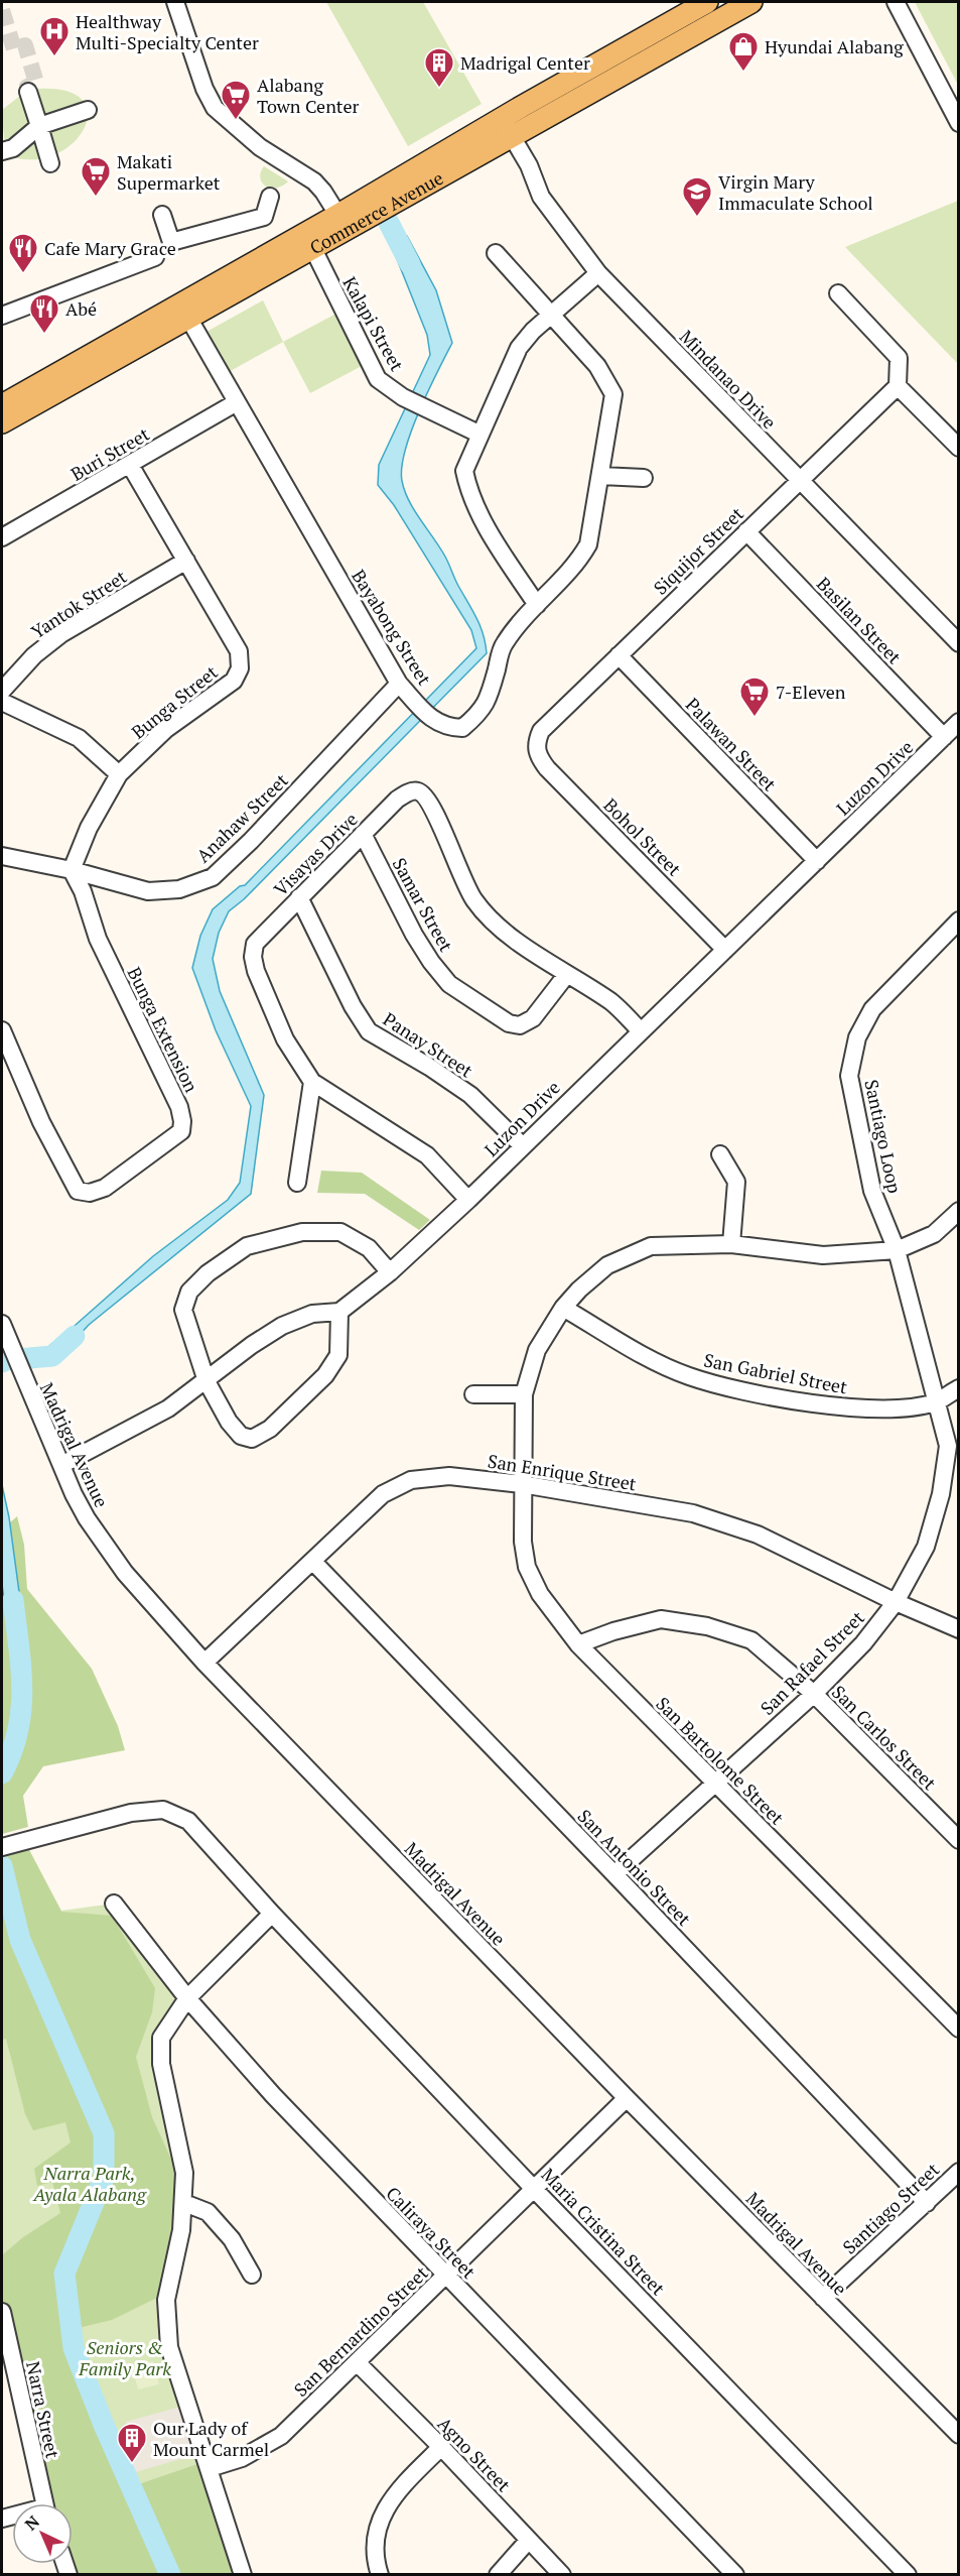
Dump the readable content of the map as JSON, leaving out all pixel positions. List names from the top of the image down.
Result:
{
  "streets": {
    "main road": ["Commerce Avenue"],
    "street": [
      "Kalapi Street",
      "Mindanao Drive",
      "Buri Street",
      "Siquijor Street",
      "Yantok Street",
      "Basilan Street",
      "Bayabong Street",
      "Bunga Street",
      "Palawan Street",
      "Luzon Drive",
      "Anahaw Street",
      "Bohol Street",
      "Visayas Drive",
      "Samar Street",
      "Bunga Extension",
      "Panay Street",
      "Santiago Loop",
      "San Gabriel Street",
      "Madrigal Avenue",
      "San Enrique Street",
      "San Rafael Street",
      "San Carlos Street",
      "San Bartolome Street",
      "San Antonio Street",
      "Santiago Street",
      "Maria Cristina Street",
      "Caliraya Street",
      "San Bernardino Street",
      "Narra Street",
      "Agno Street"
    ]
  },
  "crossings": [
    ["Commerce Avenue", "Kalapi Street"],
    ["Commerce Avenue", "Mindanao Drive"],
    ["Commerce Avenue", "Bayabong Street"],
    ["Mindanao Drive", "Siquijor Street"],
    ["Buri Street", "Bayabong Street"],
    ["Buri Street", "Bunga Street"],
    ["Siquijor Street", "Basilan Street"],
    ["Siquijor Street", "Palawan Street"],
    ["Siquijor Street", "Bohol Street"],
    ["Yantok Street", "Bunga Street"],
    ["Basilan Street", "Luzon Drive"],
    ["Bayabong Street", "Anahaw Street"],
    ["Bunga Street", "Anahaw Street"],
    ["Bunga Street", "Bunga Extension"],
    ["Palawan Street", "Luzon Drive"],
    ["Luzon Drive", "Bohol Street"],
    ["Luzon Drive", "Visayas Drive"],
    ["Luzon Drive", "Panay Street"],
    ["Anahaw Street", "Bunga Extension"],
    ["Visayas Drive", "Samar Street"],
    ["Visayas Drive", "Panay Street"],
    ["Santiago Loop", "San Rafael Street"],
    ["Santiago Loop", "San Bartolome Street"],
    ["San Gabriel Street", "San Rafael Street"],
    ["San Gabriel Street", "San Bartolome Street"],
    ["Madrigal Avenue", "San Enrique Street"],
    ["Madrigal Avenue", "Santiago Street"],
    ["Madrigal Avenue", "San Bernardino Street"],
    ["San Enrique Street", "San Rafael Street"],
    ["San Enrique Street", "San Bartolome Street"],
    ["San Enrique Street", "San Antonio Street"],
    ["San Rafael Street", "San Carlos Street"],
    ["San Rafael Street", "San Bartolome Street"],
    ["San Rafael Street", "San Antonio Street"],
    ["San Carlos Street", "San Bartolome Street"],
    ["San Antonio Street", "Santiago Street"],
    ["Maria Cristina Street", "San Bernardino Street"],
    ["Caliraya Street", "San Bernardino Street"],
    ["San Bernardino Street", "Agno Street"]
  ],
  "parks": ["Narra Park, Ayala Alabang", "Seniors & Family Park"],
  "places": {
    "hospital": ["Healthway Multi-Specialty Center"],
    "shop": ["Hyundai Alabang"],
    "building": ["Madrigal Center", "Our Lady of Mount Carmel"],
    "supermarket": ["Alabang Town Center", "Makati Supermarket", "7-Eleven"],
    "school or university": ["Virgin Mary Immaculate School"],
    "restaurant": ["Cafe Mary Grace", "Abé"]
  },
  "north": "top left"
}
